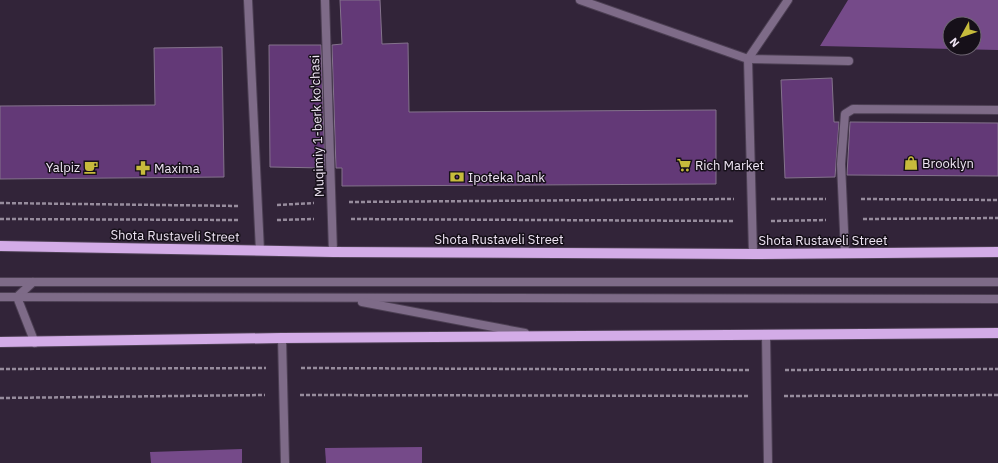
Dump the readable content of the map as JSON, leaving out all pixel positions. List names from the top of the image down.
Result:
{
  "streets": {
    "main road": ["Shota Rustaveli Street"],
    "street": ["Muqimiy 1-berk ko'chasi"]
  },
  "crossings": [
    ["Muqimiy 1-berk ko'chasi", "Shota Rustaveli Street"]
  ],
  "places": {
    "shop": ["Brooklyn"],
    "supermarket": ["Rich Market"],
    "cafe": ["Yalpiz"],
    "pharmacy": ["Maxima"],
    "bank": ["Ipoteka bank"]
  },
  "north": "bottom left"
}
